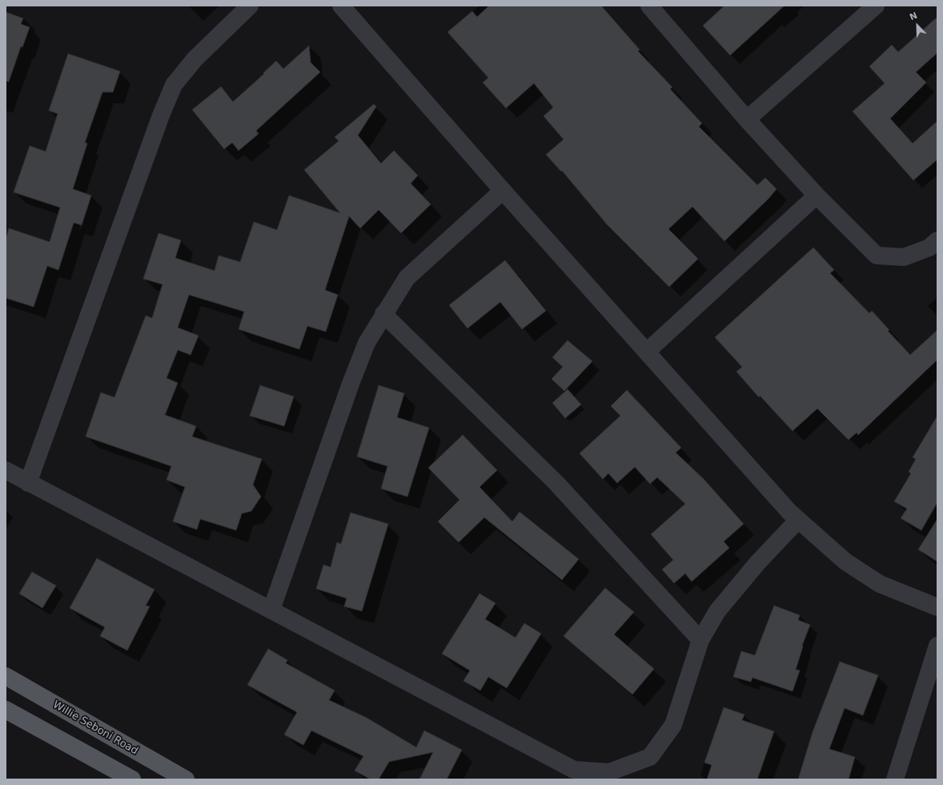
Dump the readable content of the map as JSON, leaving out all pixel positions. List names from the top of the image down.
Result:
{
  "streets": {
    "main road": ["Willie Seboni Road"]
  },
  "north": "top left"
}
